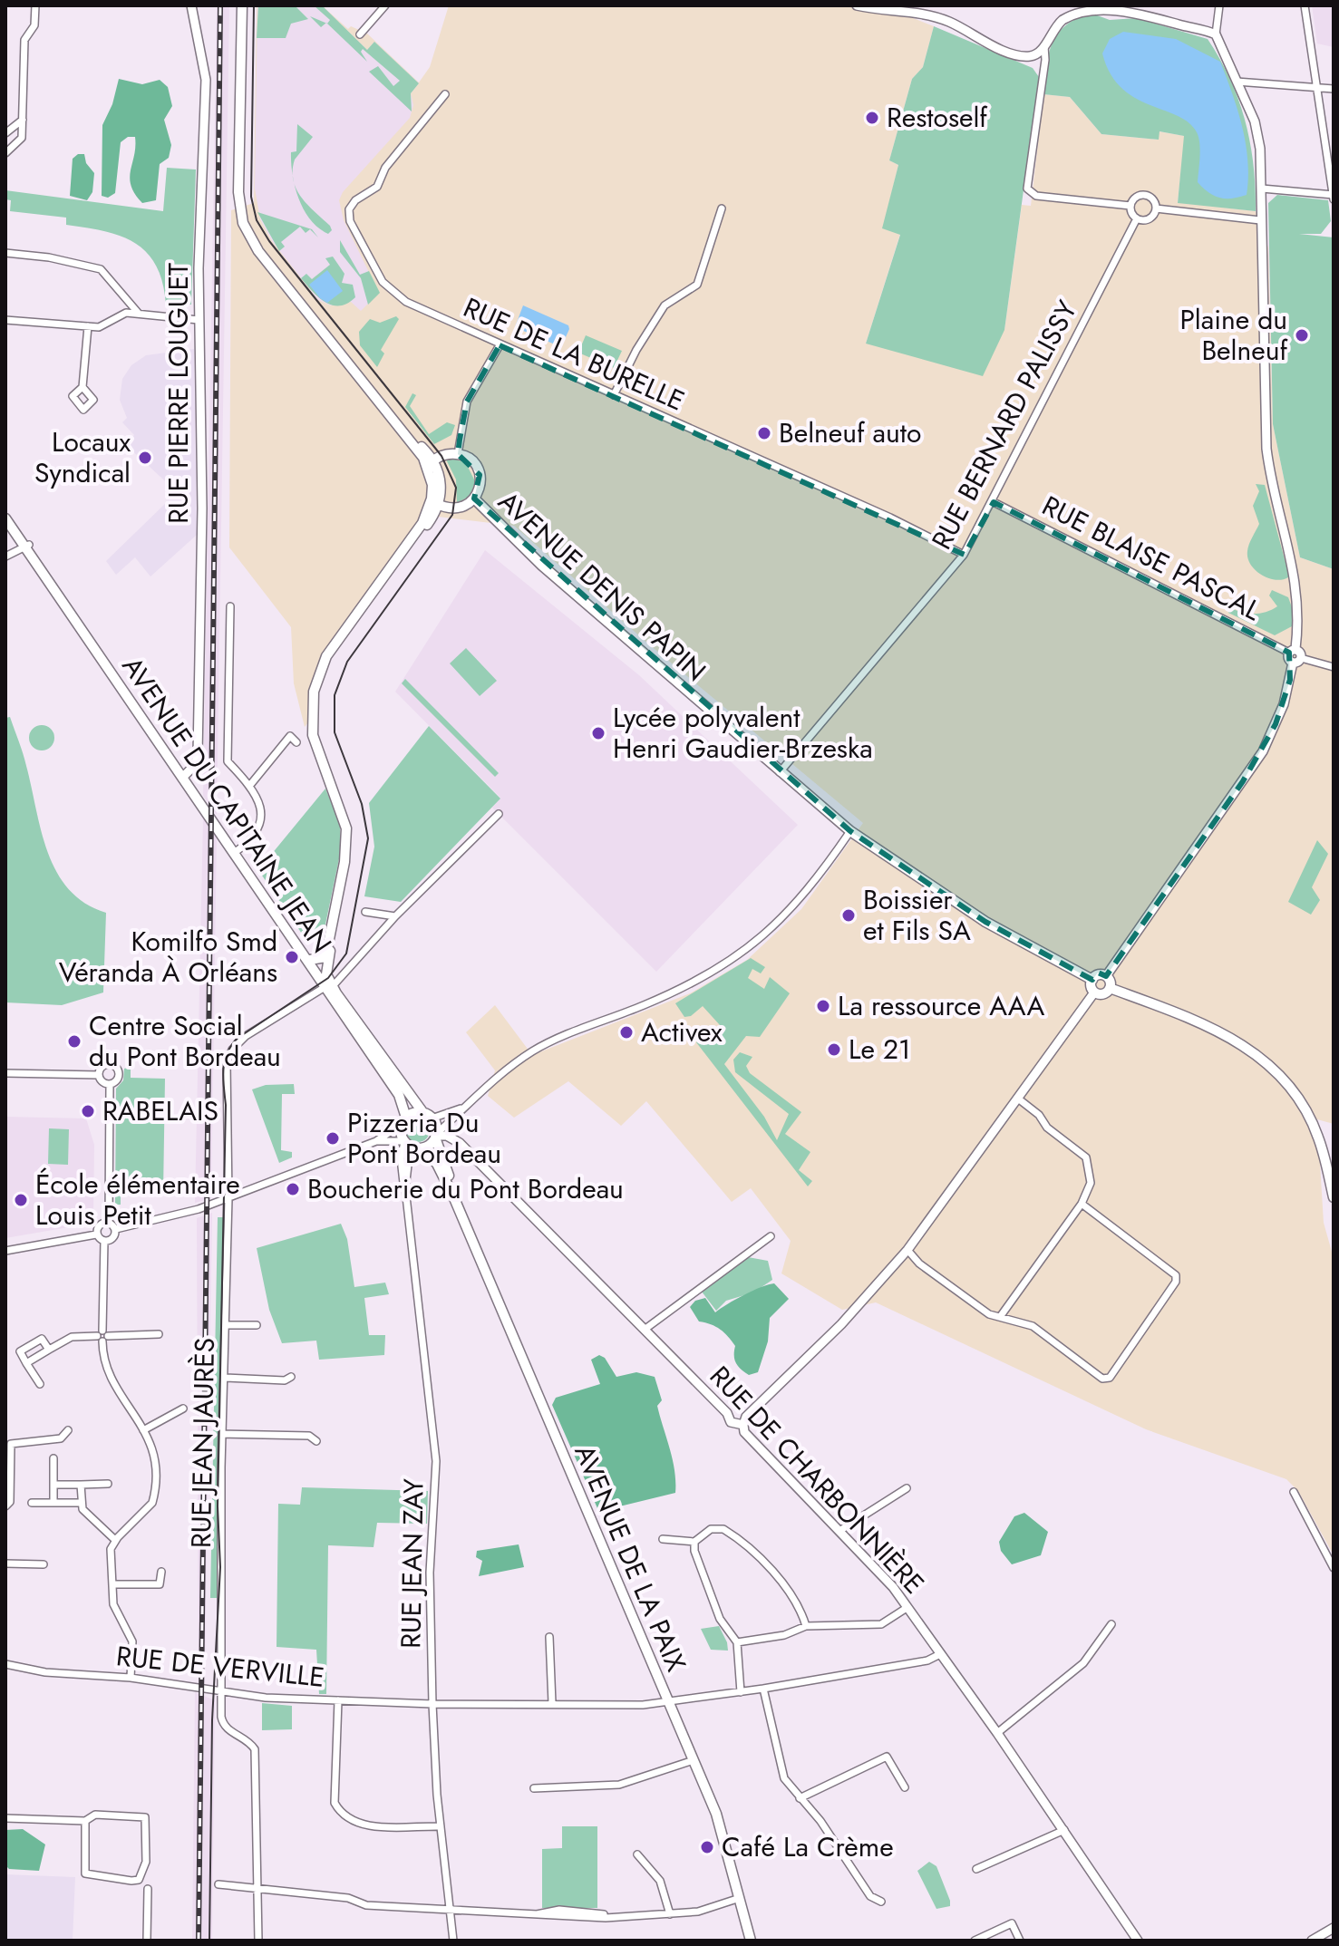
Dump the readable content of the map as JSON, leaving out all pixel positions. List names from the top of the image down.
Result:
{
  "streets": {
    "main road": ["AVENUE DENIS PAPIN", "AVENUE DU CAPITAINE JEAN", "AVENUE DE LA PAIX"],
    "street": [
      "RUE DE LA BURELLE",
      "RUE PIERRE LOUGUET",
      "RUE BERNARD PALISSY",
      "RUE BLAISE PASCAL",
      "RUE JEAN JAURÈS",
      "RUE DE CHARBONNIÈRE",
      "RUE JEAN ZAY",
      "RUE DE VERVILLE"
    ]
  },
  "crossings": [
    ["RUE DE LA BURELLE", "RUE BERNARD PALISSY"],
    ["RUE PIERRE LOUGUET", "AVENUE DU CAPITAINE JEAN"],
    ["RUE BERNARD PALISSY", "RUE BLAISE PASCAL"],
    ["RUE BERNARD PALISSY", "AVENUE DENIS PAPIN"],
    ["AVENUE DU CAPITAINE JEAN", "RUE JEAN JAURÈS"],
    ["AVENUE DU CAPITAINE JEAN", "AVENUE DE LA PAIX"],
    ["AVENUE DU CAPITAINE JEAN", "RUE JEAN ZAY"],
    ["RUE JEAN JAURÈS", "RUE DE VERVILLE"],
    ["RUE DE CHARBONNIÈRE", "AVENUE DE LA PAIX"],
    ["RUE DE CHARBONNIÈRE", "RUE DE VERVILLE"],
    ["AVENUE DE LA PAIX", "RUE JEAN ZAY"],
    ["AVENUE DE LA PAIX", "RUE DE VERVILLE"],
    ["RUE JEAN ZAY", "RUE DE VERVILLE"]
  ],
  "places": [
    "Restoself",
    "Plaine du Belneuf",
    "Belneuf auto",
    "Locaux Syndical",
    "Lycée polyvalent Henri Gaudier-Brzeska",
    "Boissier et Fils SA",
    "Komilfo Smd Véranda À Orléans",
    "La ressource AAA",
    "Activex",
    "Centre Social du Pont Bordeau",
    "Le 21",
    "RABELAIS",
    "Pizzeria Du Pont Bordeau",
    "Boucherie du Pont Bordeau",
    "École élémentaire Louis Petit",
    "Café La Crème"
  ]
}
